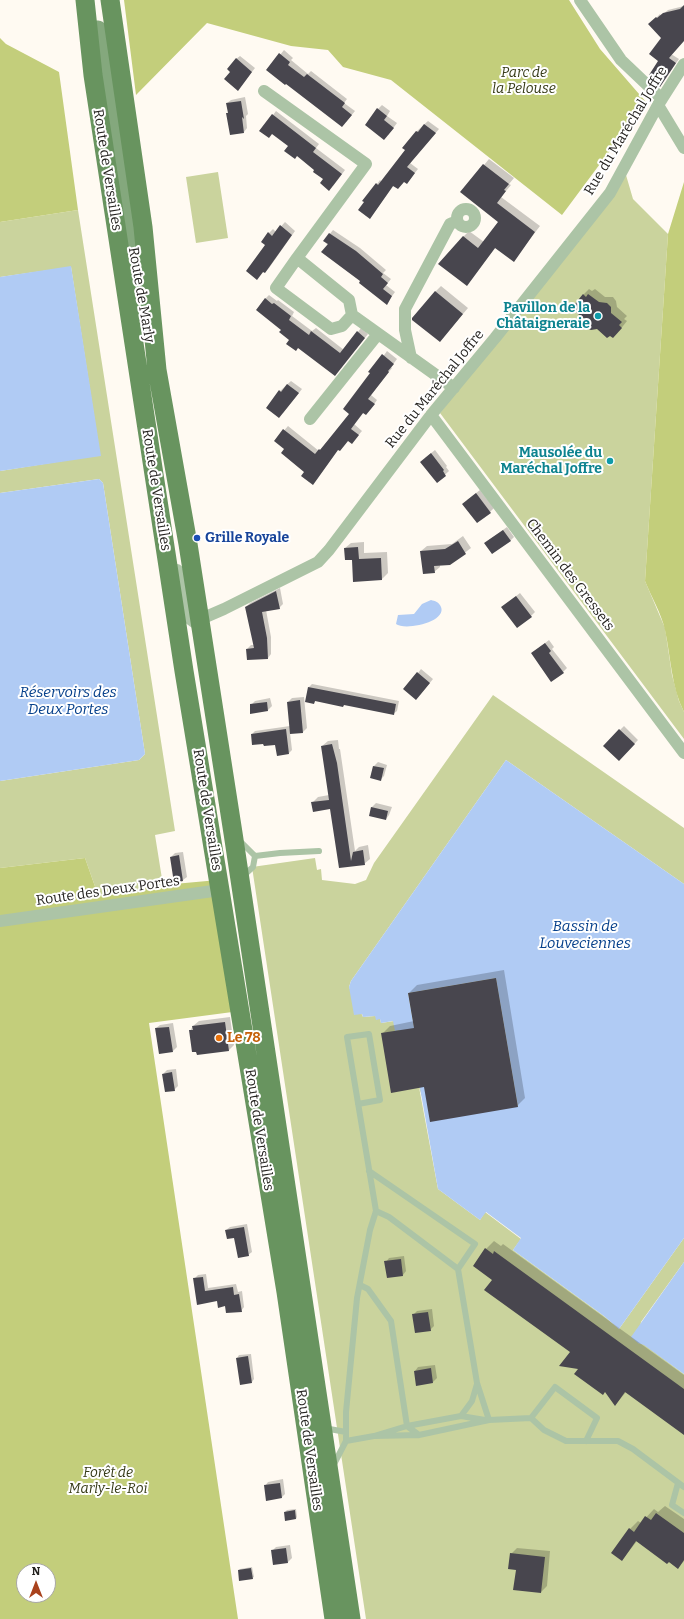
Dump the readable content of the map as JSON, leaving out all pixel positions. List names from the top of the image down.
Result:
{
  "streets": {
    "main road": ["Route de Versailles"],
    "street": ["Rue du Maréchal Joffre", "Chemin des Gressets", "Route des Deux Portes"]
  },
  "crossings": [
    ["Rue du Maréchal Joffre", "Route de Versailles"],
    ["Rue du Maréchal Joffre", "Chemin des Gressets"],
    ["Route de Versailles", "Route des Deux Portes"]
  ],
  "water": ["Réservoirs des Deux Portes", "Bassin de Louveciennes"],
  "parks": ["Parc de la Pelouse", "Forêt de Marly-le-Roi"],
  "places": [
    "Pavillon de la Châtaigneraie",
    "Mausolée du Maréchal Joffre",
    "Grille Royale",
    "Le 78"
  ],
  "north": "top"
}
